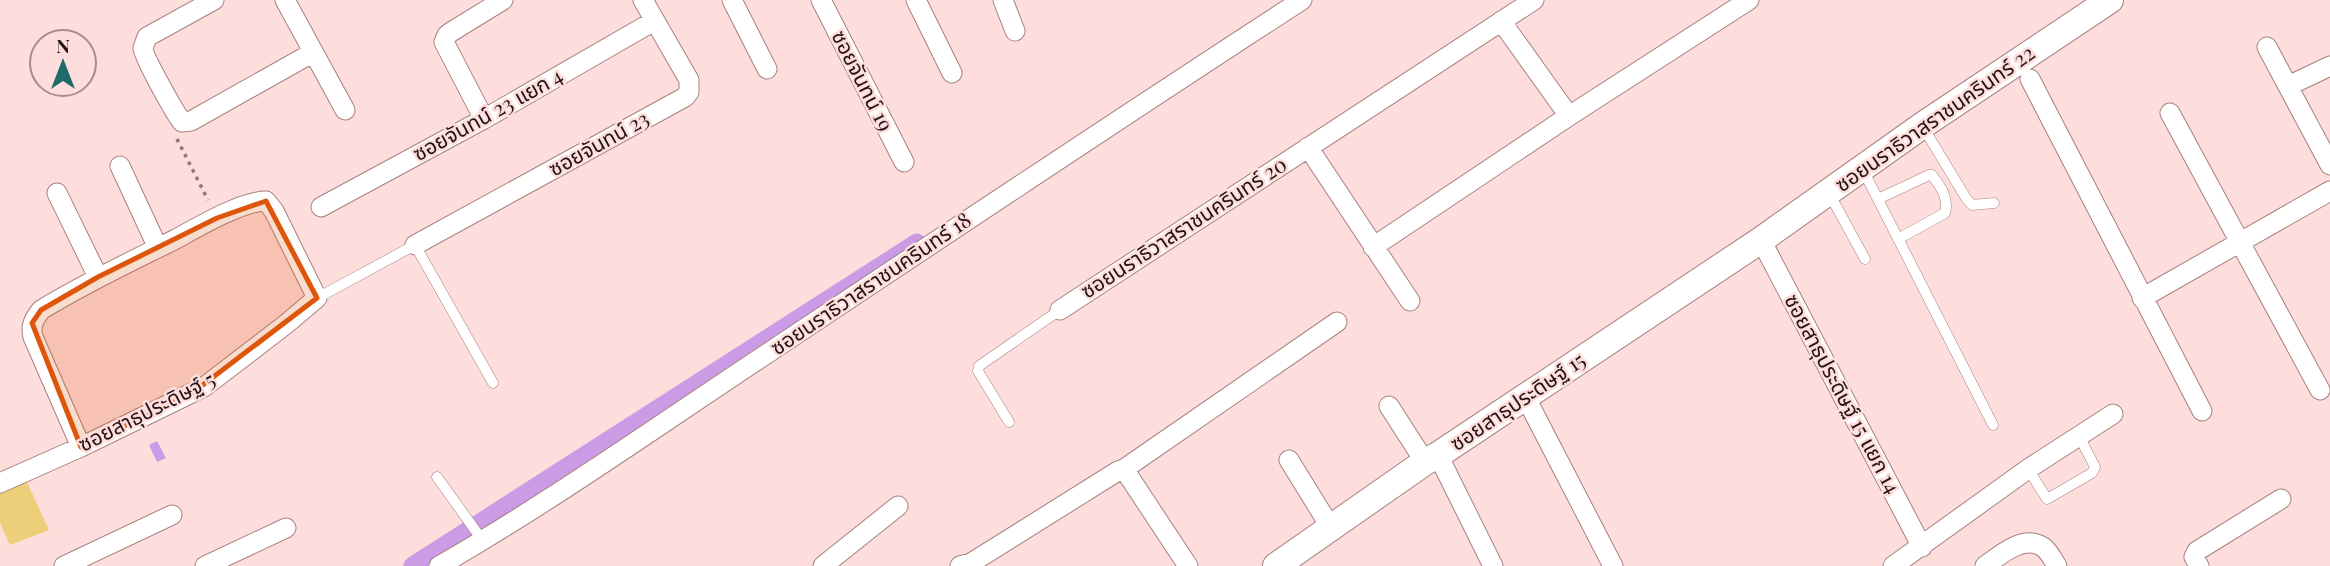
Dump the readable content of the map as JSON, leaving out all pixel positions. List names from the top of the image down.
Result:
{
  "streets": {
    "street": [
      "ซอยจันทน์ 19",
      "ซอยจันทน์ 23 แยก 4",
      "ซอยนราธิวาสราชนครินทร์ 22",
      "ซอยจันทน์ 23",
      "ซอยนราธิวาสราชนครินทร์ 20",
      "ซอยนราธิวาสราชนครินทร์ 18",
      "ซอยสาธุประดิษฐ์ 15 แยก 14",
      "ซอยสาธุประดิษฐ์ 15",
      "ซอยสาธุประดิษฐ์ 5"
    ]
  },
  "crossings": [
    ["ซอยจันทน์ 23 แยก 4", "ซอยจันทน์ 23"],
    ["ซอยนราธิวาสราชนครินทร์ 22", "ซอยสาธุประดิษฐ์ 15 แยก 14"],
    ["ซอยนราธิวาสราชนครินทร์ 22", "ซอยสาธุประดิษฐ์ 15"],
    ["ซอยสาธุประดิษฐ์ 15 แยก 14", "ซอยสาธุประดิษฐ์ 15"]
  ],
  "north": "top"
}
